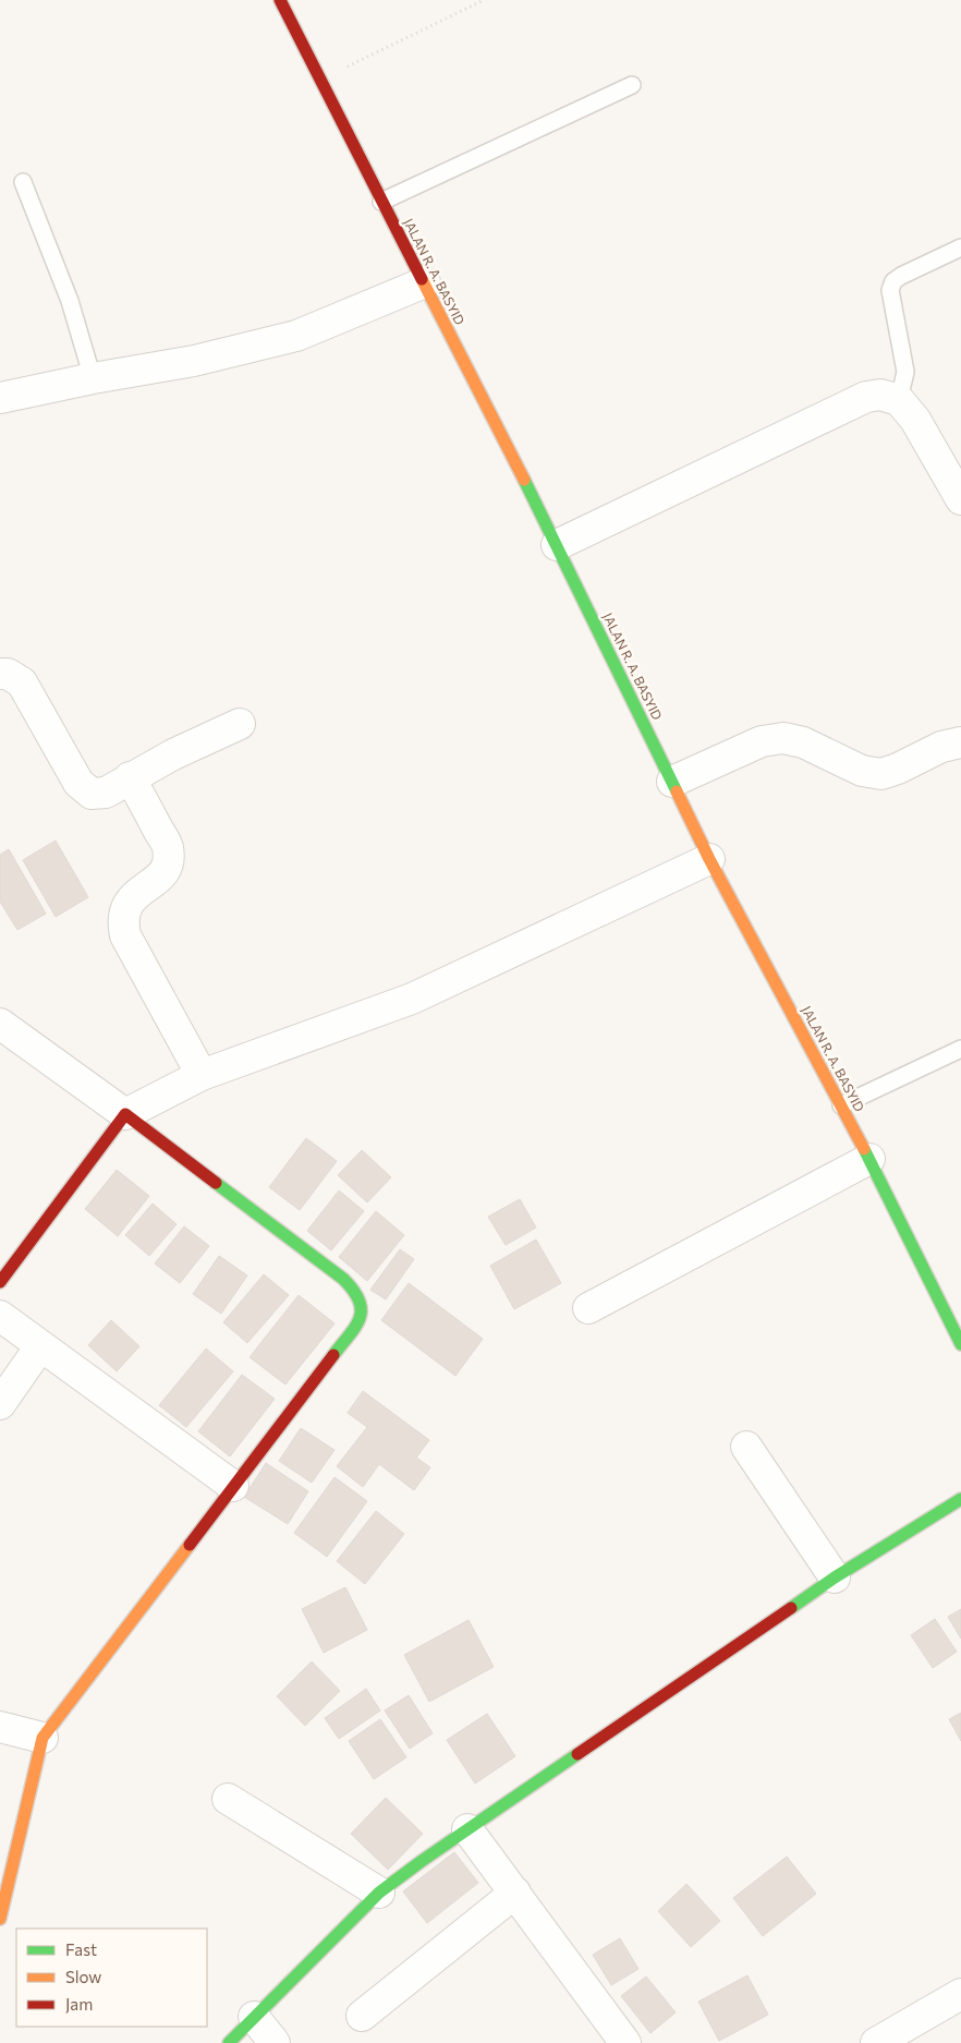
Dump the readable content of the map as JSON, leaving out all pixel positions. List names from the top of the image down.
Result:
{
  "streets": {
    "street": ["JALAN R. A. BASYID"]
  },
  "legend": ["Fast", "Slow", "Jam"]
}
